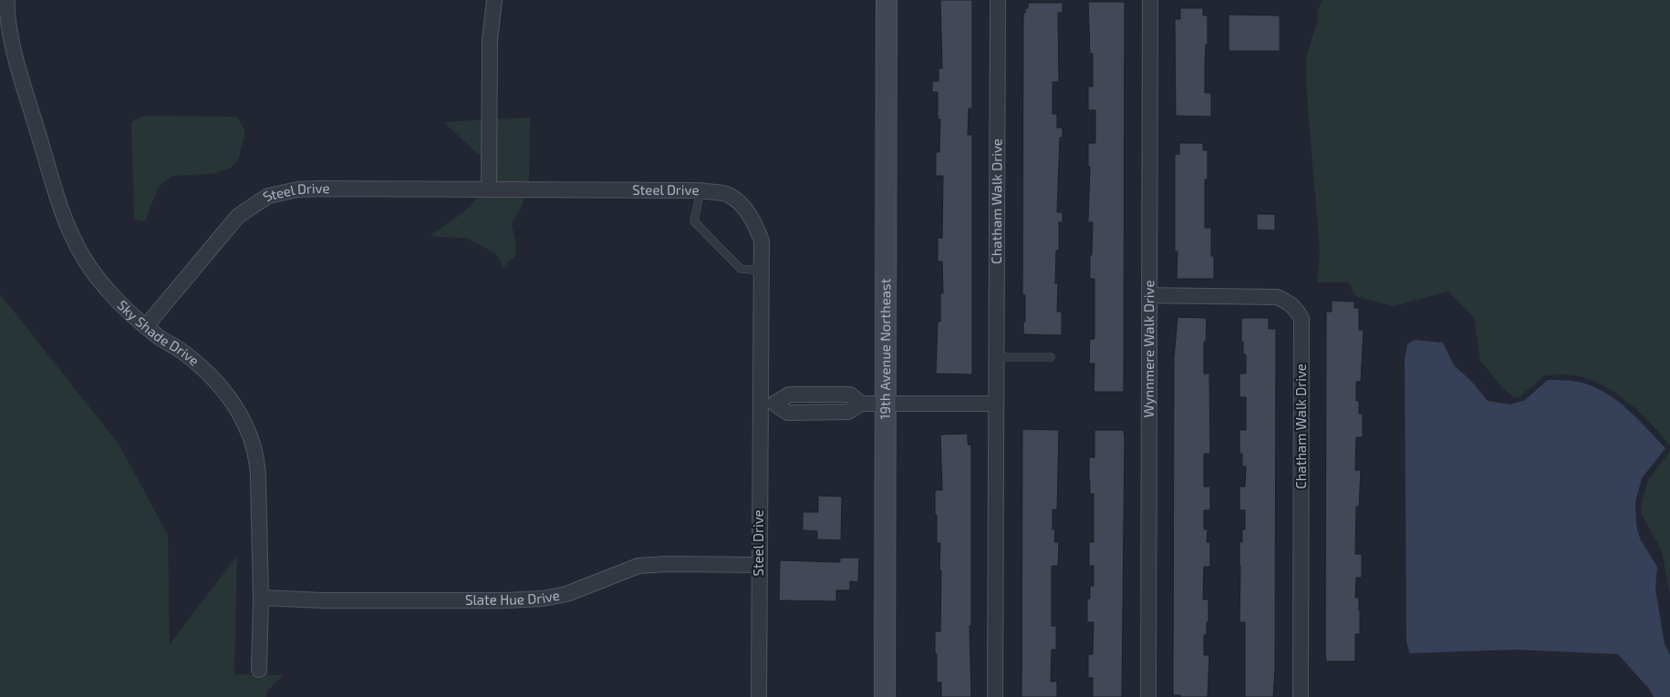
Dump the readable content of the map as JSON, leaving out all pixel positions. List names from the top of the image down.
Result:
{
  "streets": {
    "street": [
      "Steel Drive",
      "Chatham Walk Drive",
      "Sky Shade Drive",
      "Wynnmere Walk Drive",
      "19th Avenue Northeast",
      "Slate Hue Drive"
    ]
  },
  "crossings": [
    ["Steel Drive", "Sky Shade Drive"],
    ["Steel Drive", "Slate Hue Drive"],
    ["Chatham Walk Drive", "Wynnmere Walk Drive"],
    ["Sky Shade Drive", "Slate Hue Drive"]
  ]
}
